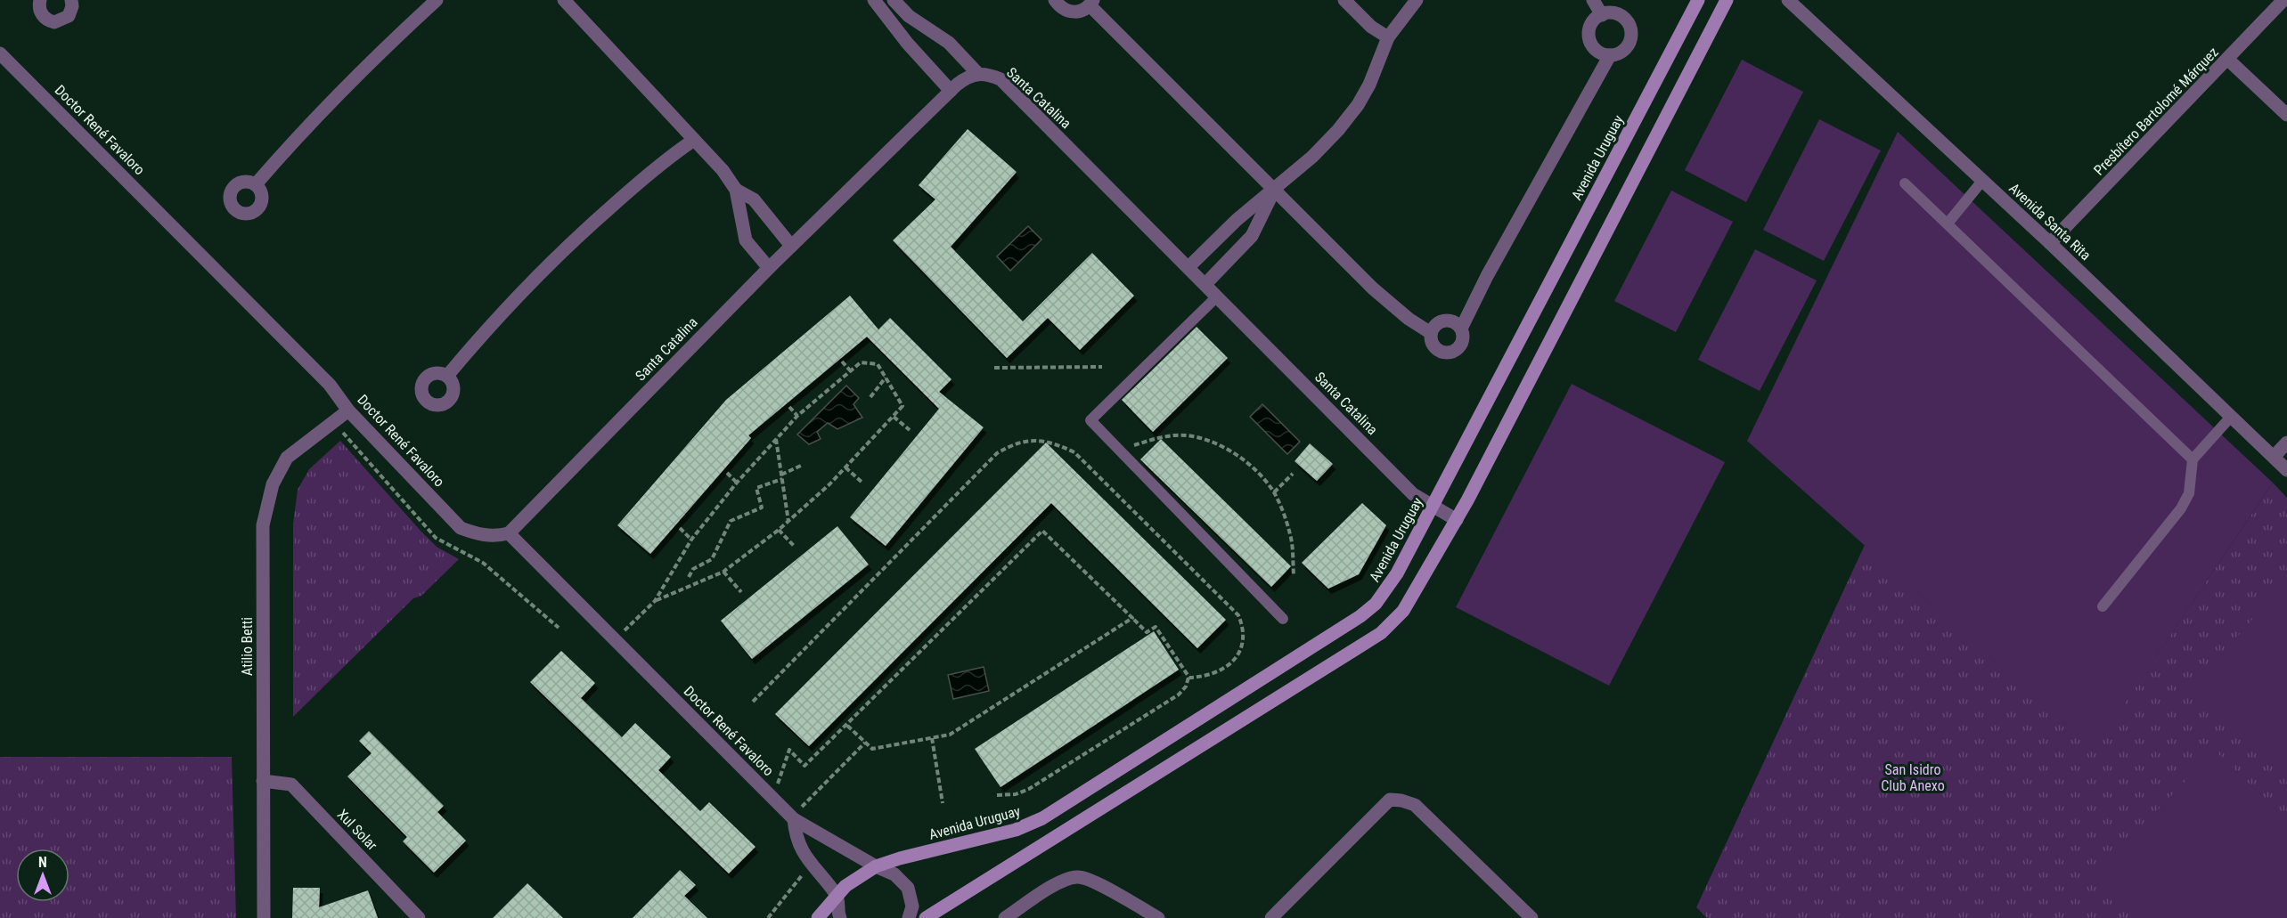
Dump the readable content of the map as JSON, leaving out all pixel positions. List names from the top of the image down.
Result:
{
  "streets": {
    "main road": ["Avenida Uruguay"],
    "street": [
      "Santa Catalina",
      "Presbítero Bartolomé Márquez",
      "Doctor René Favaloro",
      "Avenida Santa Rita",
      "Atilio Betti",
      "Xul Solar"
    ]
  },
  "crossings": [
    ["Santa Catalina", "Doctor René Favaloro"],
    ["Santa Catalina", "Avenida Uruguay"],
    ["Presbítero Bartolomé Márquez", "Avenida Santa Rita"],
    ["Doctor René Favaloro", "Avenida Uruguay"],
    ["Doctor René Favaloro", "Atilio Betti"],
    ["Atilio Betti", "Xul Solar"]
  ],
  "parks": ["San Isidro Club Anexo"],
  "north": "top"
}
